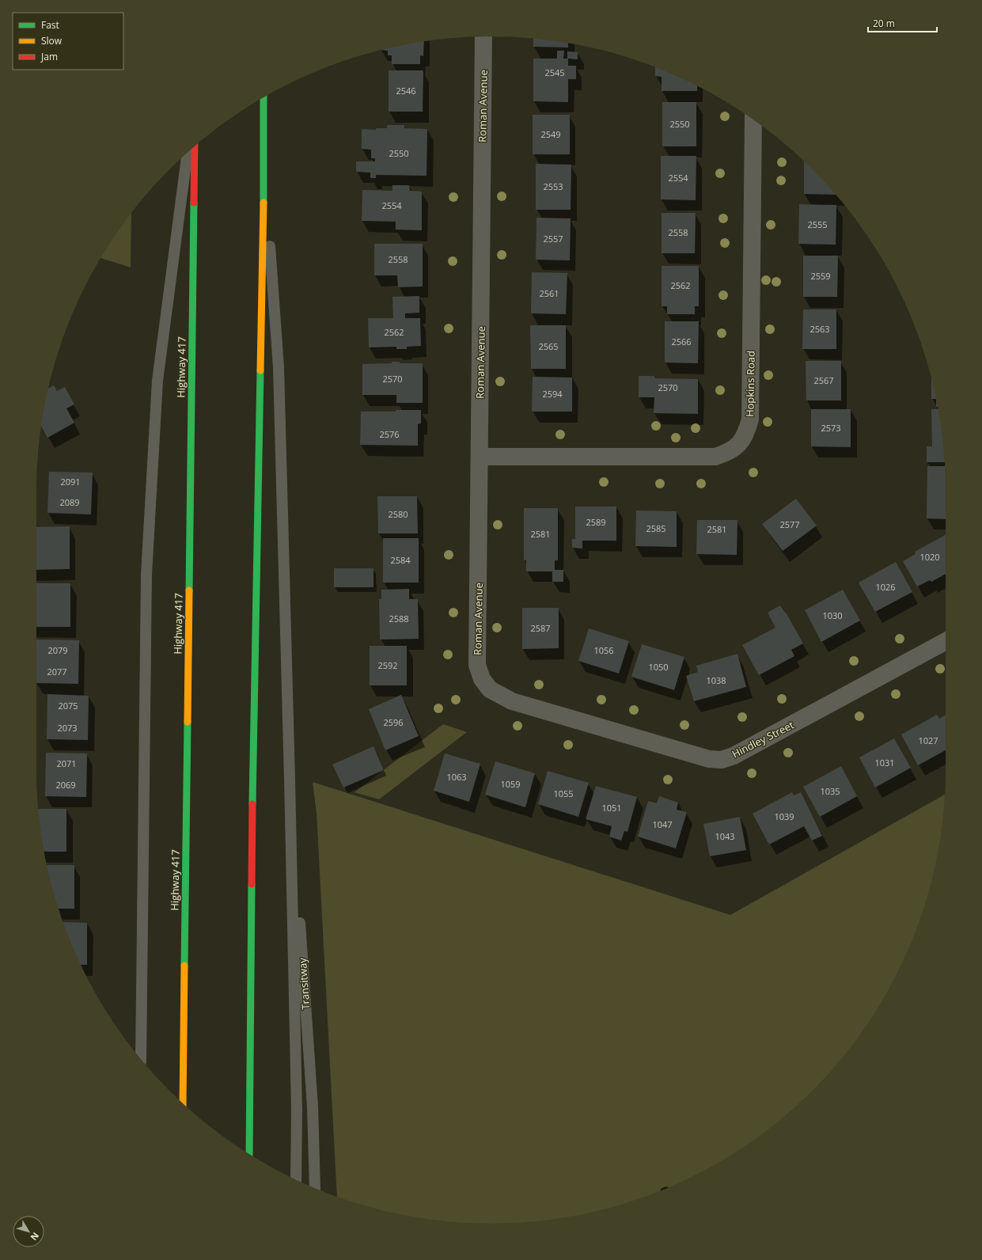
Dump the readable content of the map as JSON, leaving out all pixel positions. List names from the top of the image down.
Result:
{
  "streets": {
    "highway": ["Highway 417"],
    "street": ["Roman Avenue", "Hopkins Road", "Hindley Street"],
    "lane": ["Transitway"]
  },
  "crossings": [
    ["Roman Avenue", "Hopkins Road"],
    ["Roman Avenue", "Hindley Street"]
  ],
  "house_numbers": [
    "2545",
    "2546",
    "2550",
    "2549",
    "2550",
    "2554",
    "2553",
    "2554",
    "2555",
    "2558",
    "2557",
    "2558",
    "2559",
    "2562",
    "2561",
    "2563",
    "2562",
    "2566",
    "2565",
    "2570",
    "2567",
    "2570",
    "2594",
    "2573",
    "2576",
    "2091",
    "2089",
    "2580",
    "2589",
    "2577",
    "2585",
    "2581",
    "2581",
    "1020",
    "2584",
    "1026",
    "1030",
    "2588",
    "2587",
    "2079",
    "1056",
    "2592",
    "1050",
    "2077",
    "1038",
    "2075",
    "2596",
    "2073",
    "1027",
    "1031",
    "2071",
    "1063",
    "1059",
    "2069",
    "1035",
    "1055",
    "1051",
    "1039",
    "1047",
    "1043"
  ],
  "legend": ["Fast", "Slow", "Jam"],
  "scale_bar": "20 m",
  "north": "bottom right"
}
